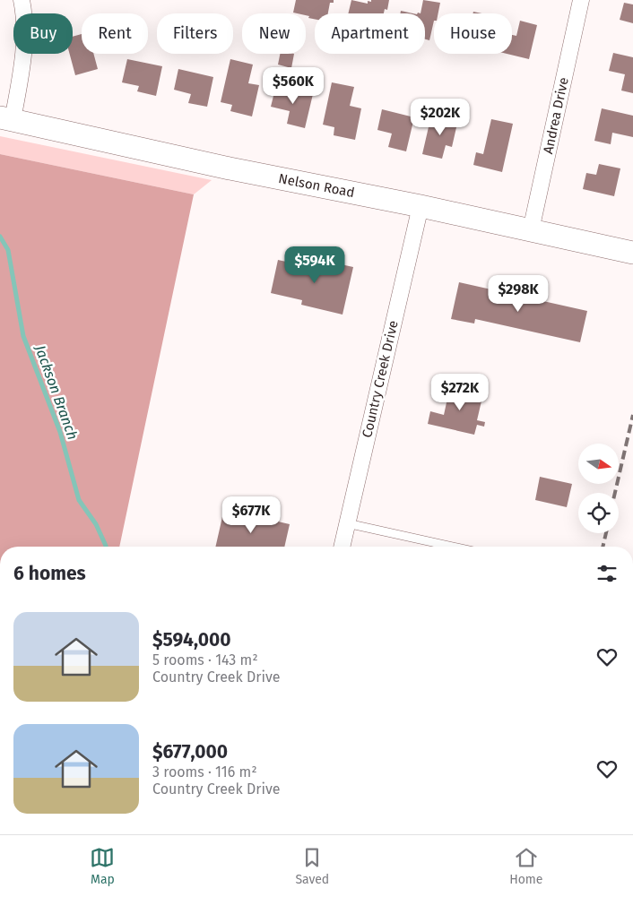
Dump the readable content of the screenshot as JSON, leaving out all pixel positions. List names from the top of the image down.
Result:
{
  "streets": {
    "street": ["Andrea Drive", "Nelson Road", "Country Creek Drive"]
  },
  "crossings": [
    ["Andrea Drive", "Nelson Road"],
    ["Nelson Road", "Country Creek Drive"]
  ],
  "water": ["Jackson Branch"],
  "north": "right",
  "page": {
    "chip": [
      "Buy",
      "Rent",
      "Filters",
      "New",
      "Apartment",
      "House"
    ],
    "price": [
      "$560K",
      "$202K",
      "$594K",
      "$298K",
      "$272K",
      "$677K"
    ],
    "heading": "6 homes",
    "list": [
      {
        "name": "$594,000",
        "note": "5 rooms · 143 m² · Country Creek Drive"
      },
      {
        "name": "$677,000",
        "note": "3 rooms · 116 m² · Country Creek Drive"
      }
    ],
    "tabs": ["Map", "Saved", "Home"]
  }
}
